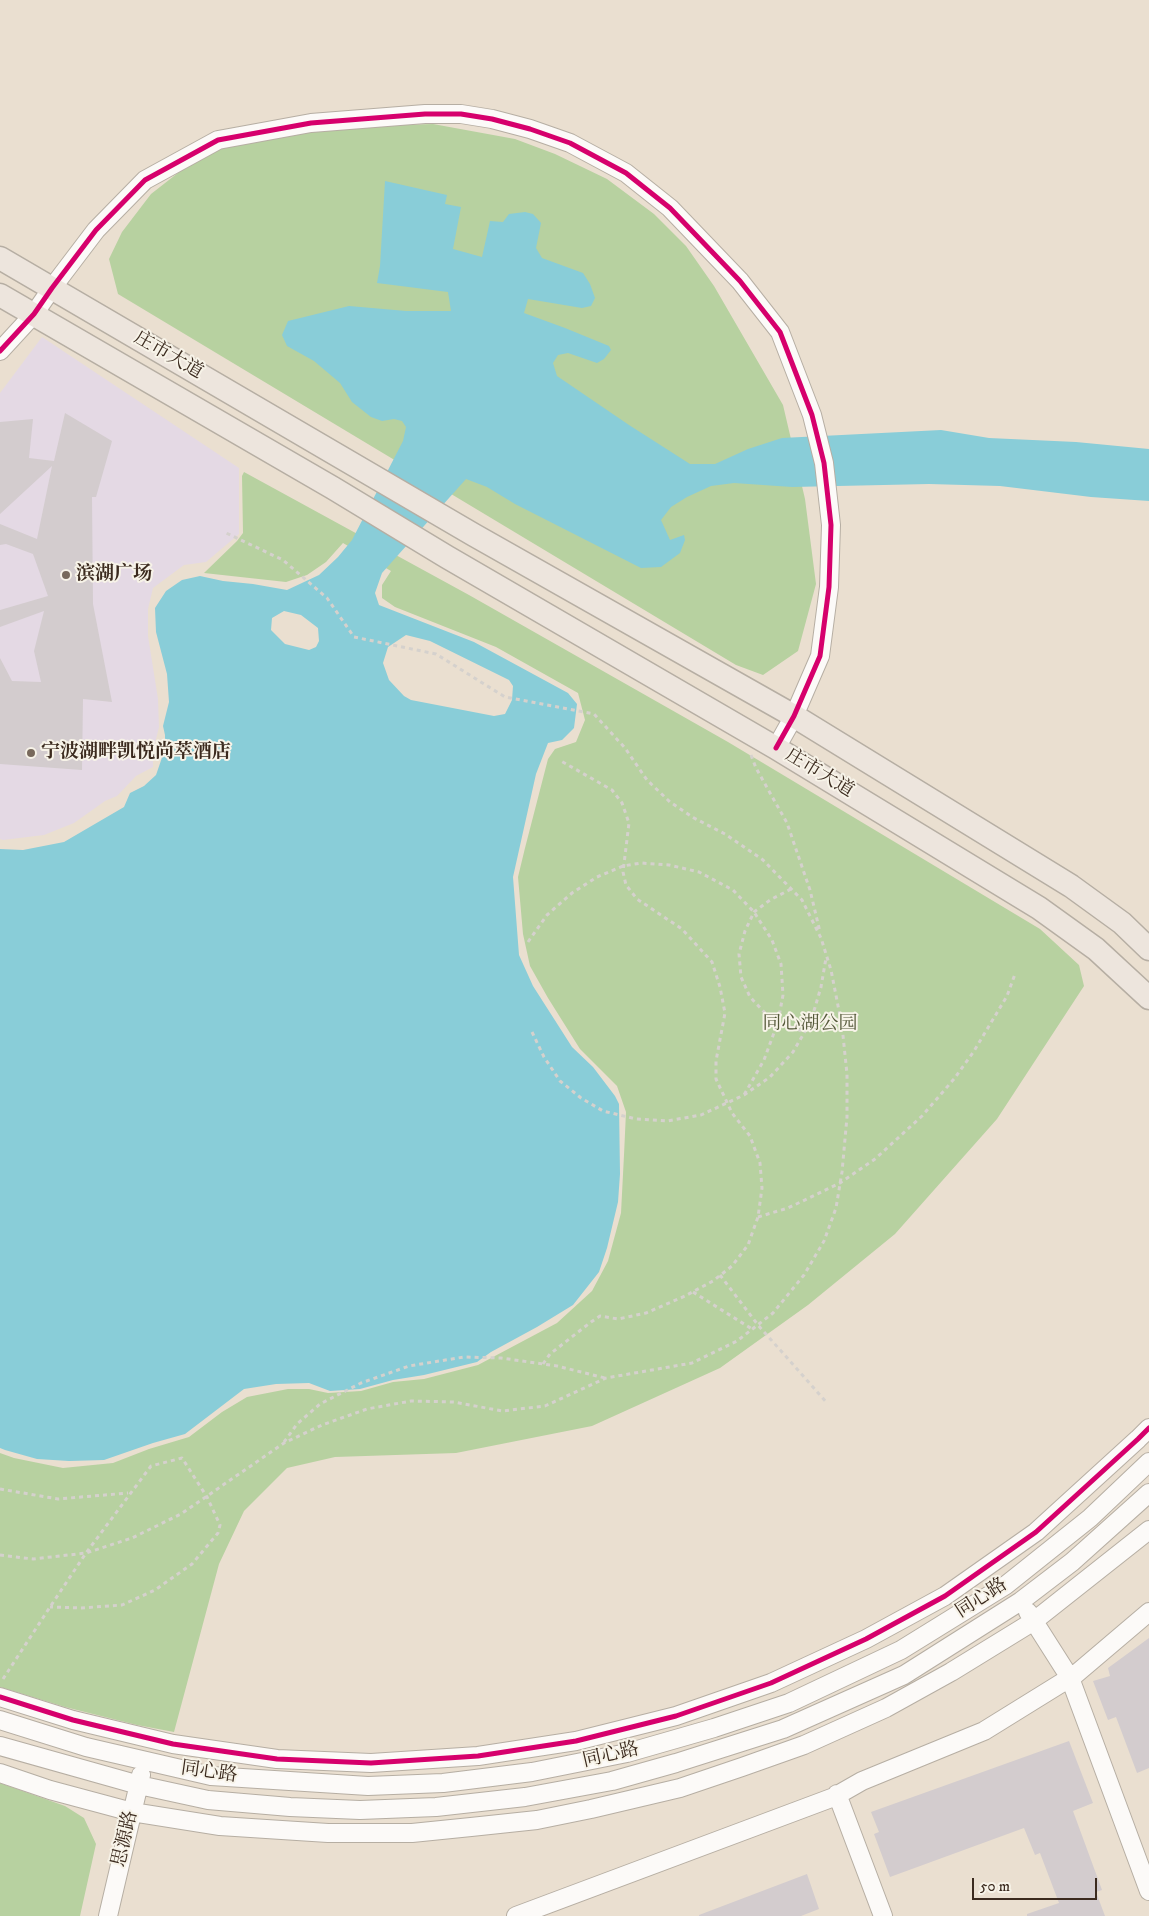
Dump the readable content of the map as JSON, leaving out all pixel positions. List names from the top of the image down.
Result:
{
  "streets": {
    "main road": ["庄市大道"],
    "street": ["同心路", "思源路"]
  },
  "crossings": [
    ["同心路", "思源路"]
  ],
  "parks": ["同心湖公园"],
  "places": ["滨湖广场", "宁波湖畔凯悦尚萃酒店"],
  "scale_bar": "50 m"
}
